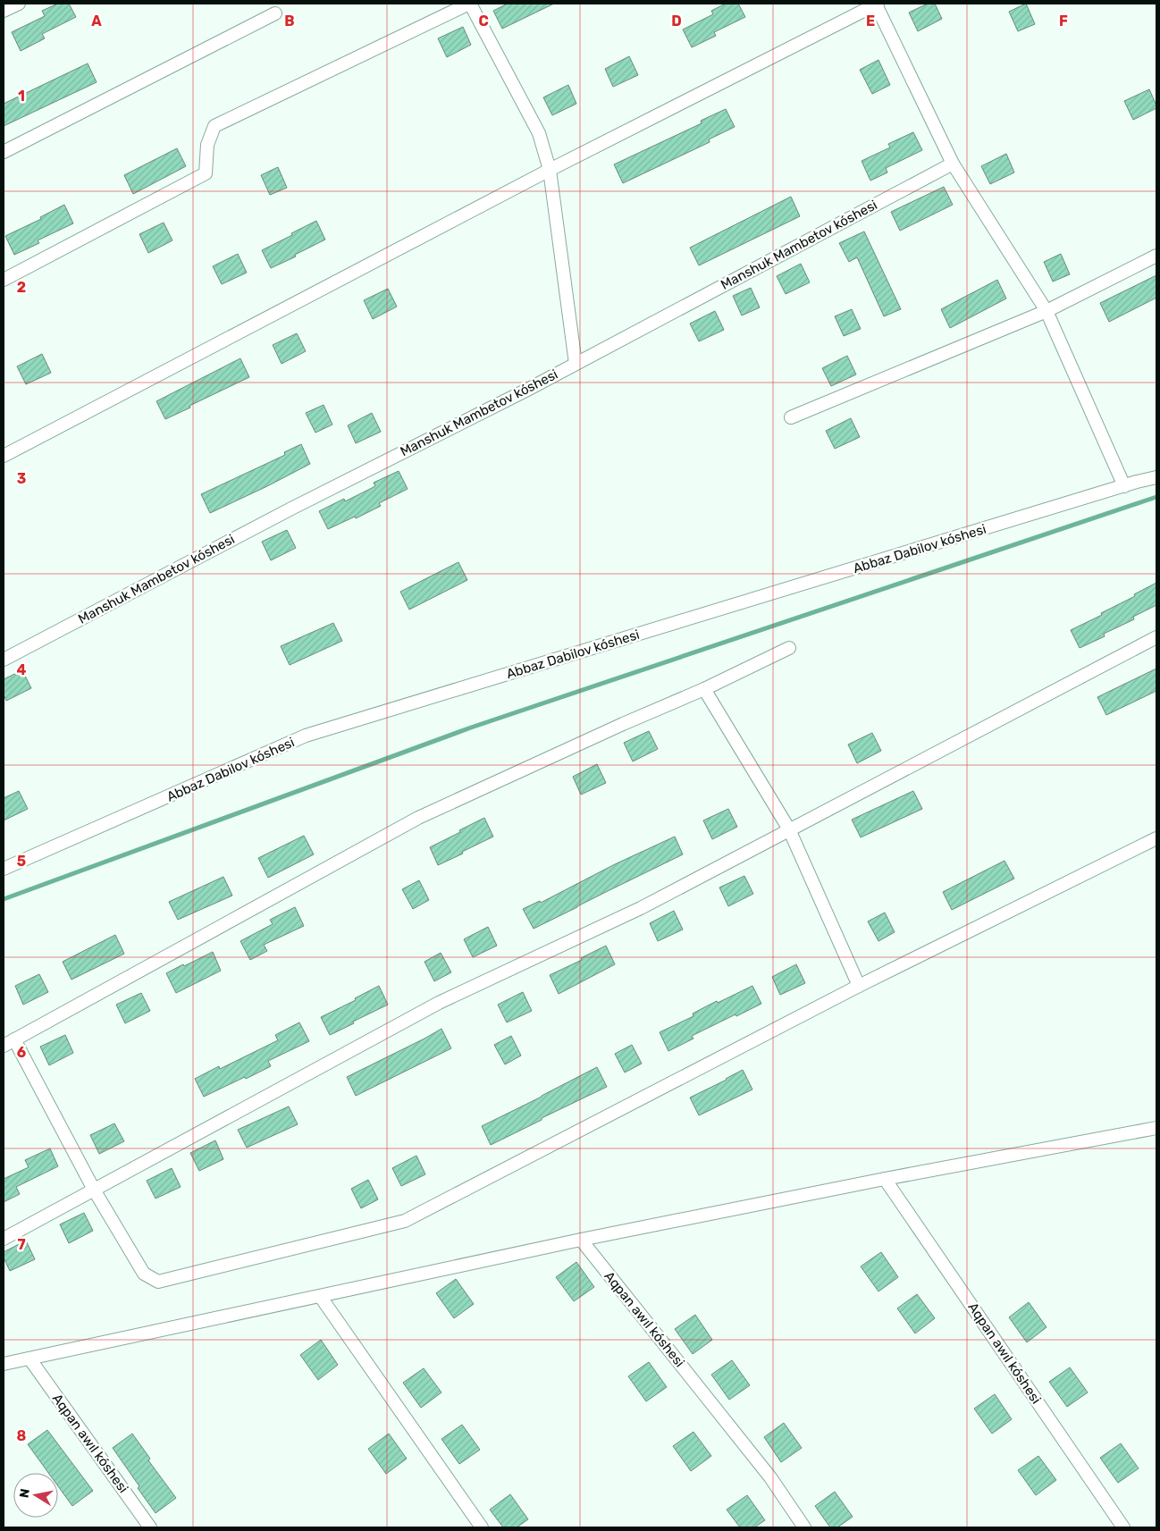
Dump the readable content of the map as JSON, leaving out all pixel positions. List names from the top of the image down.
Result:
{
  "streets": {
    "street": ["Manshuk Mambetov kóshesi", "Abbaz Dabilov kóshesi", "Aqpan awıl kóshesi"]
  },
  "north": "left",
  "grid": {
    "columns": [
      "A",
      "B",
      "C",
      "D",
      "E",
      "F"
    ],
    "rows": [
      "1",
      "2",
      "3",
      "4",
      "5",
      "6",
      "7",
      "8"
    ]
  }
}
